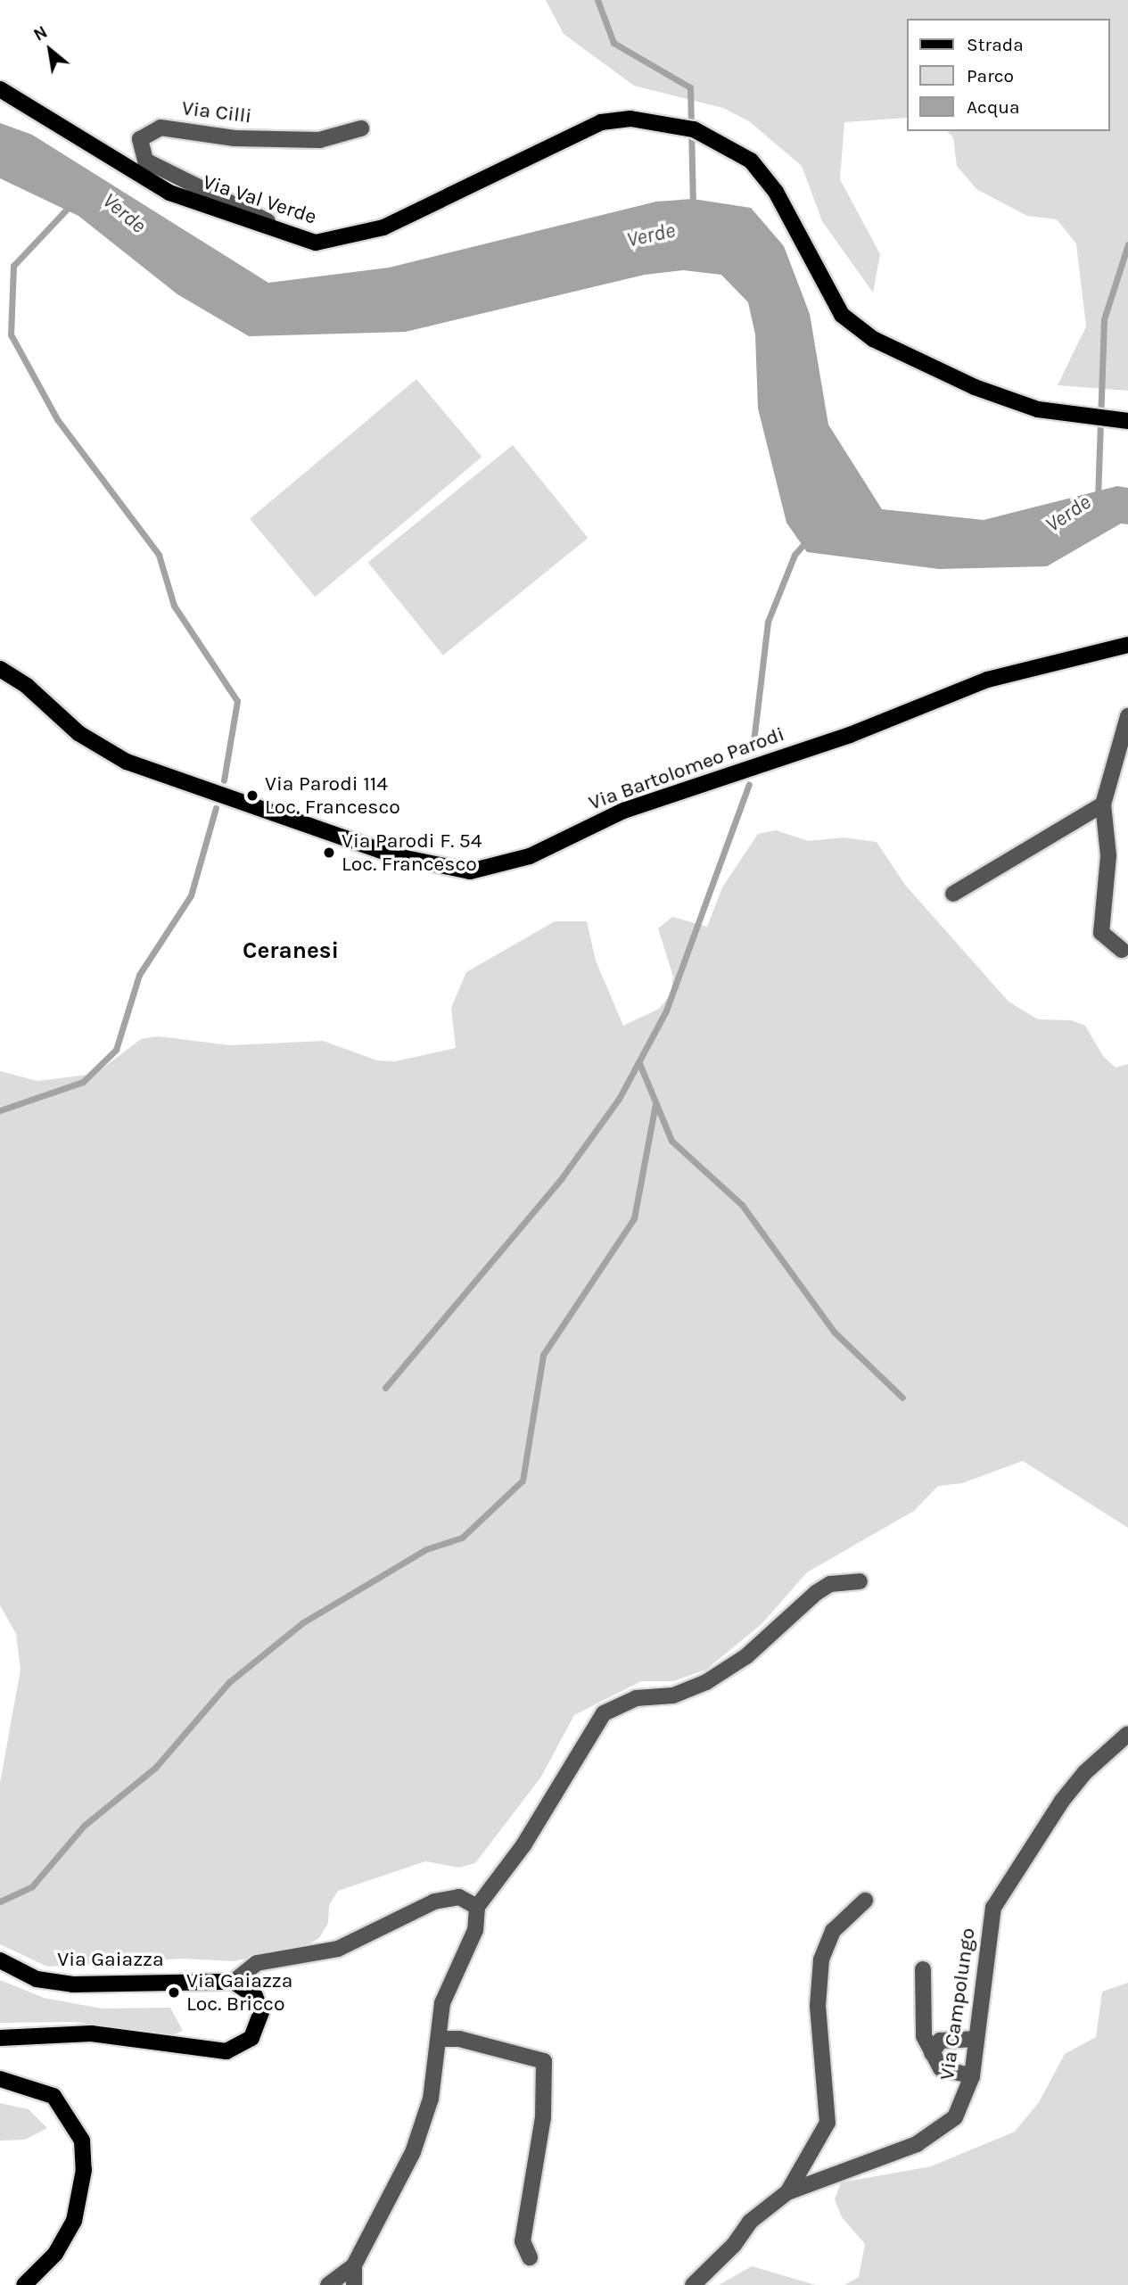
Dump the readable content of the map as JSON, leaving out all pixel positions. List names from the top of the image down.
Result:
{
  "streets": {
    "main road": ["Via Val Verde", "Via Bartolomeo Parodi", "Via Gaiazza"],
    "street": ["Via Cilli", "Via Campolungo"]
  },
  "crossings": [
    ["Via Cilli", "Via Val Verde"]
  ],
  "districts": ["Ceranesi"],
  "water": ["Verde"],
  "places": ["Via Parodi 114 Loc. Francesco", "Via Parodi F. 54 Loc. Francesco", "Via Gaiazza Loc. Bricco"],
  "legend": ["Strada", "Parco", "Acqua"],
  "north": "top left"
}
